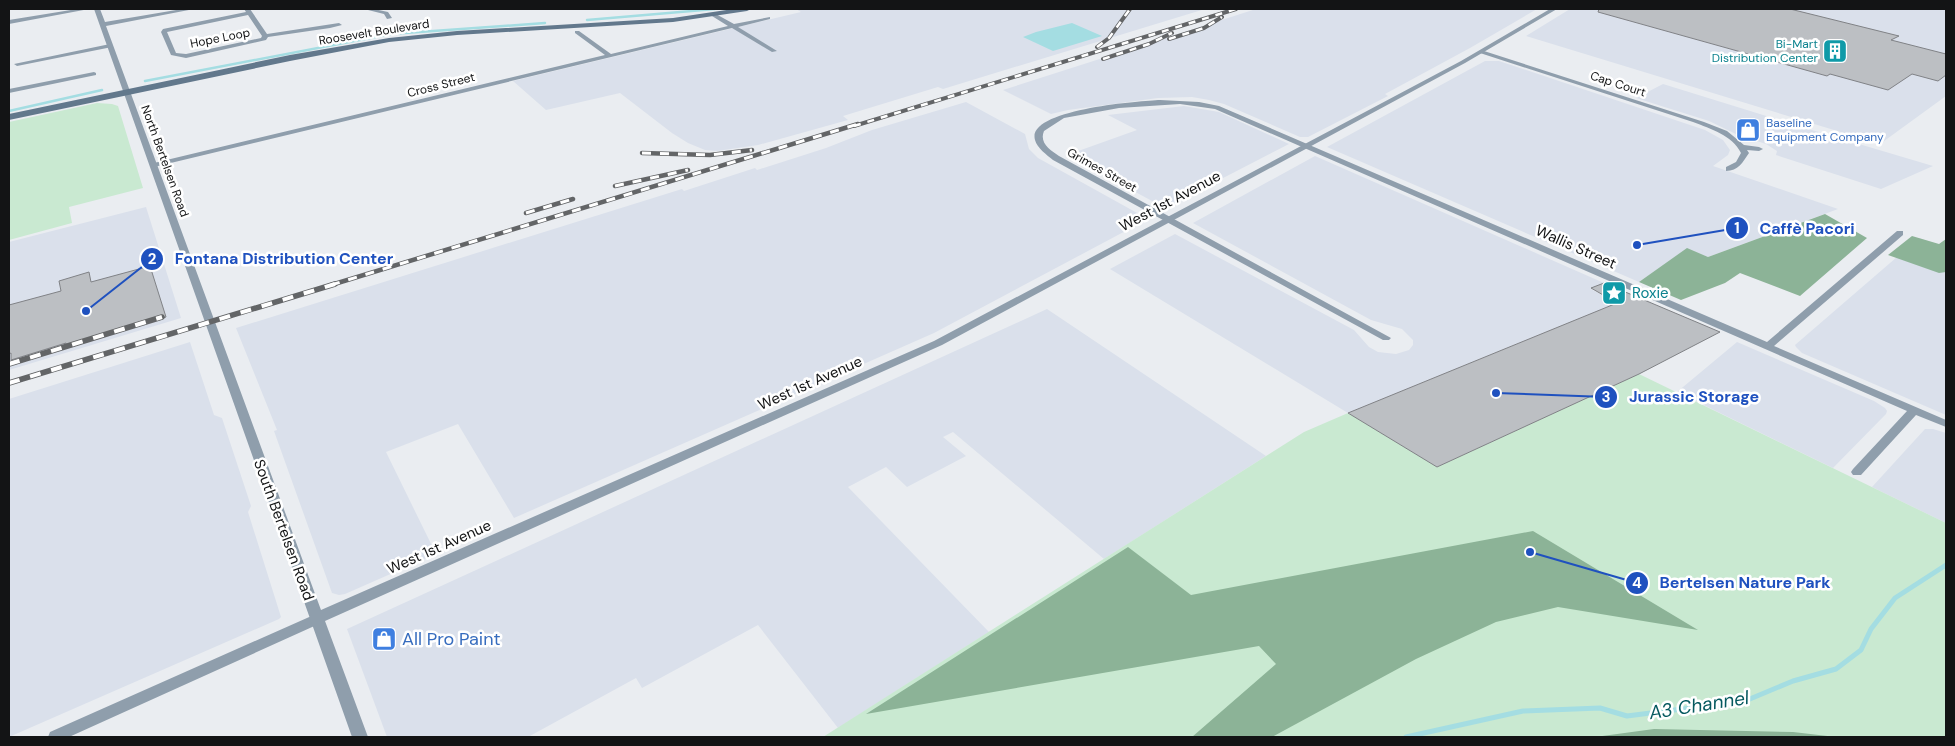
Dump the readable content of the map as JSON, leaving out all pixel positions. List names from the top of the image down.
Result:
{
  "streets": {
    "main road": ["Roosevelt Boulevard"],
    "street": [
      "Hope Loop",
      "Cap Court",
      "Cross Street",
      "North Bertelsen Road",
      "Grimes Street",
      "West 1st Avenue",
      "Wallis Street",
      "South Bertelsen Road"
    ]
  },
  "crossings": [
    ["Roosevelt Boulevard", "North Bertelsen Road"],
    ["Cap Court", "West 1st Avenue"],
    ["Cross Street", "North Bertelsen Road"],
    ["North Bertelsen Road", "South Bertelsen Road"],
    ["Grimes Street", "West 1st Avenue"],
    ["Grimes Street", "Wallis Street"],
    ["West 1st Avenue", "Wallis Street"],
    ["West 1st Avenue", "South Bertelsen Road"]
  ],
  "water": ["A3 Channel"],
  "places": {
    "building": ["Bi-Mart Distribution Center"],
    "shop": ["Baseline Equipment Company", "All Pro Paint"],
    "other": [
      "Caffè Pacori",
      "Fontana Distribution Center",
      "Jurassic Storage",
      "Bertelsen Nature Park"
    ],
    "place": ["Roxie"]
  }
}
